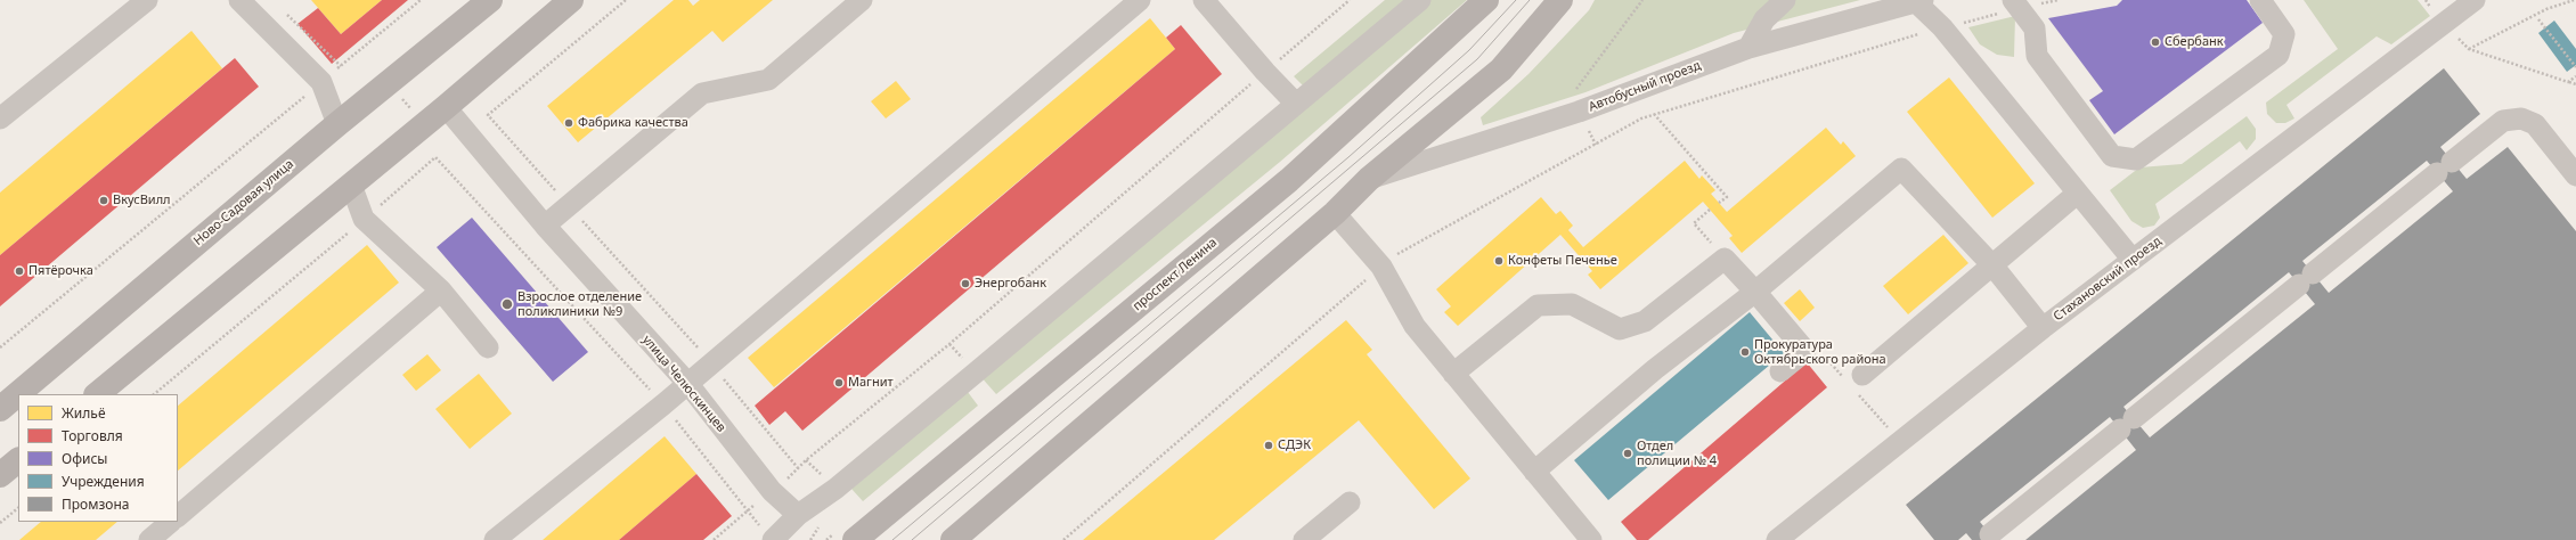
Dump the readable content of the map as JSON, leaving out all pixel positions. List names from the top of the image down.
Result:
{
  "streets": {
    "main road": ["Ново-Садовая улица", "проспект Ленина"],
    "street": ["Автобусный проезд", "Стахановский проезд", "улица Челюскинцев"]
  },
  "places": [
    "Сбербанк",
    "Фабрика качества",
    "ВкусВилл",
    "Конфеты Печенье",
    "Пятёрочка",
    "Энергобанк",
    "Взрослое отделение поликлиники №9",
    "Прокуратура Октябрьского района",
    "Магнит",
    "СДЭК",
    "Отдел полиции № 4"
  ],
  "legend": [
    "Жильё",
    "Торговля",
    "Офисы",
    "Учреждения",
    "Промзона"
  ]
}
